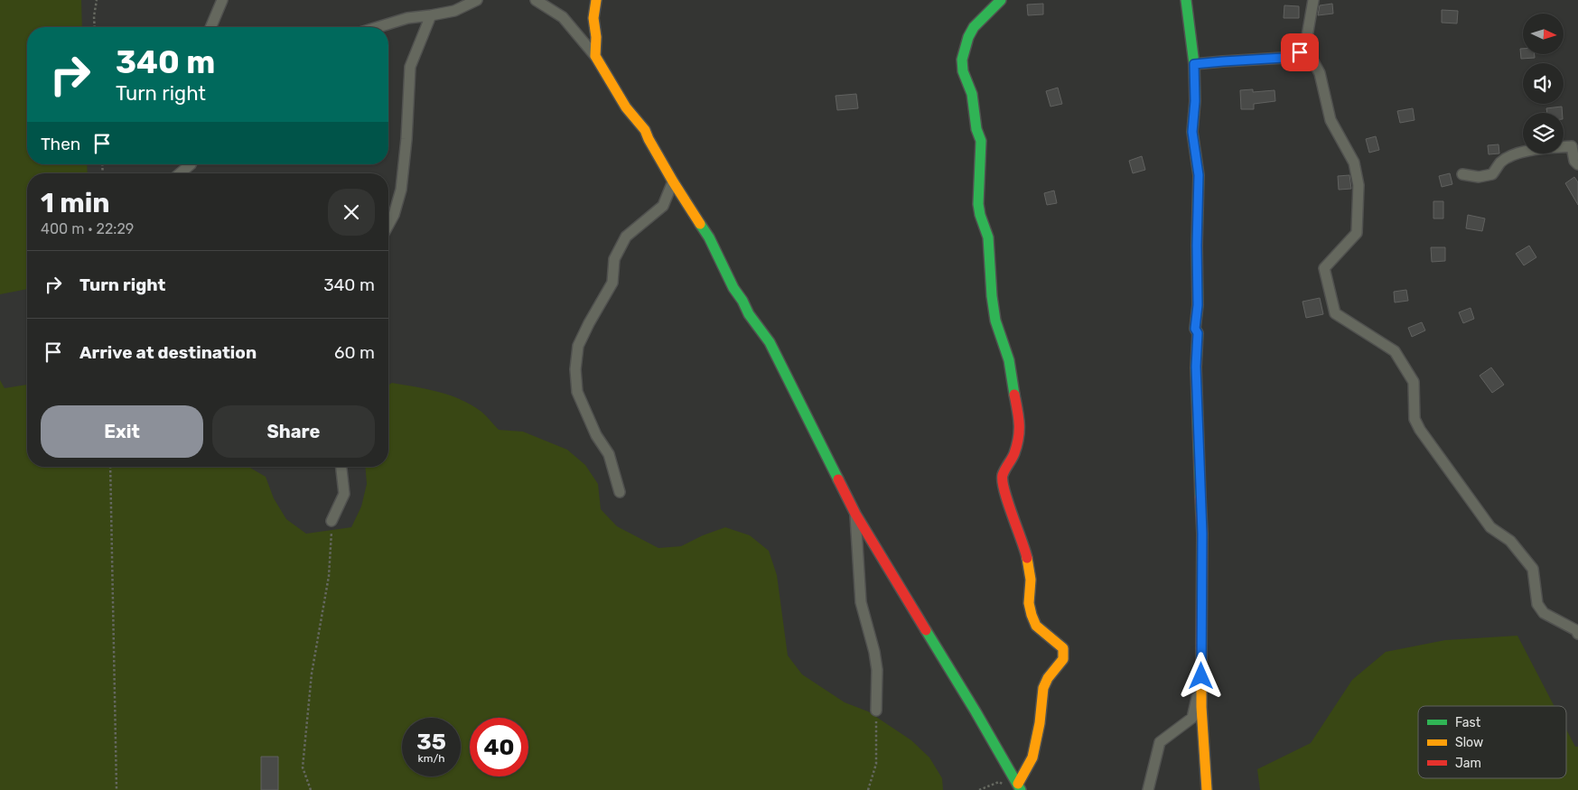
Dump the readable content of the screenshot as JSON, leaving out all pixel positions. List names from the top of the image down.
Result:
{
  "legend": ["Fast", "Slow", "Jam"],
  "north": "right",
  "page": {
    "turn": ["340 m", "Turn right"],
    "then": "Then",
    "heading": ["1 min", "400 m · 22:29"],
    "list": [
      {
        "name": "Turn right",
        "value": "340 m"
      },
      {
        "name": "Arrive at destination",
        "value": "60 m"
      }
    ],
    "buttons": ["Exit", "Share"],
    "speed": "35 km/h",
    "limit": "40"
  }
}
